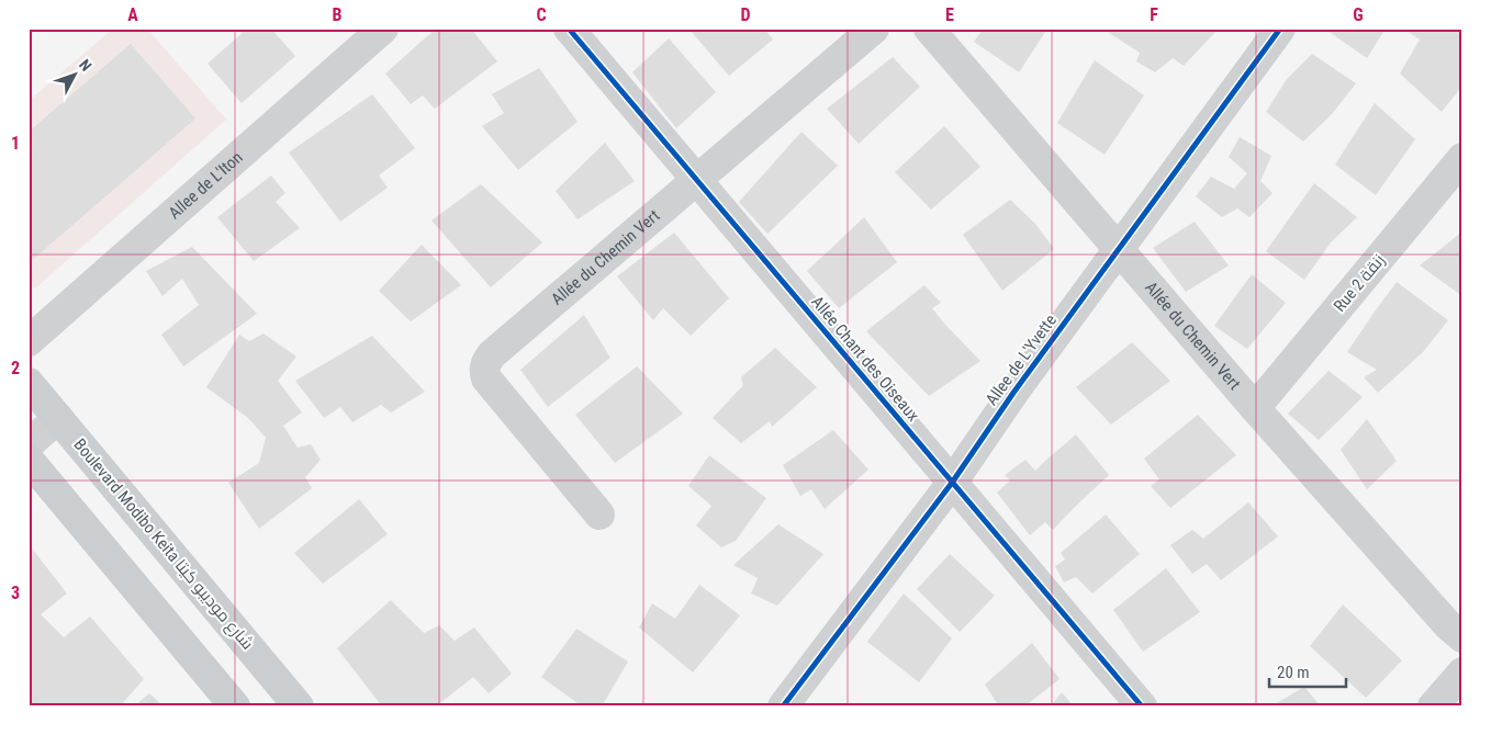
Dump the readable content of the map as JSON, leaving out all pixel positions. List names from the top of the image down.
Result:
{
  "streets": {
    "main road": ["Boulevard Modibo Keita شارع موديبو كيتا"],
    "street": [
      "Allee de L'Iton",
      "Allée du Chemin Vert",
      "Rue 2 زنقة",
      "Allée Chant des Oiseaux",
      "Allee de L'Yvette"
    ]
  },
  "crossings": [
    ["Allée du Chemin Vert", "Rue 2 زنقة"],
    ["Allée du Chemin Vert", "Allée Chant des Oiseaux"],
    ["Allée du Chemin Vert", "Allee de L'Yvette"],
    ["Allée Chant des Oiseaux", "Allee de L'Yvette"]
  ],
  "scale_bar": "20 m",
  "north": "top right",
  "grid": {
    "columns": [
      "A",
      "B",
      "C",
      "D",
      "E",
      "F",
      "G"
    ],
    "rows": ["1", "2", "3"]
  }
}
